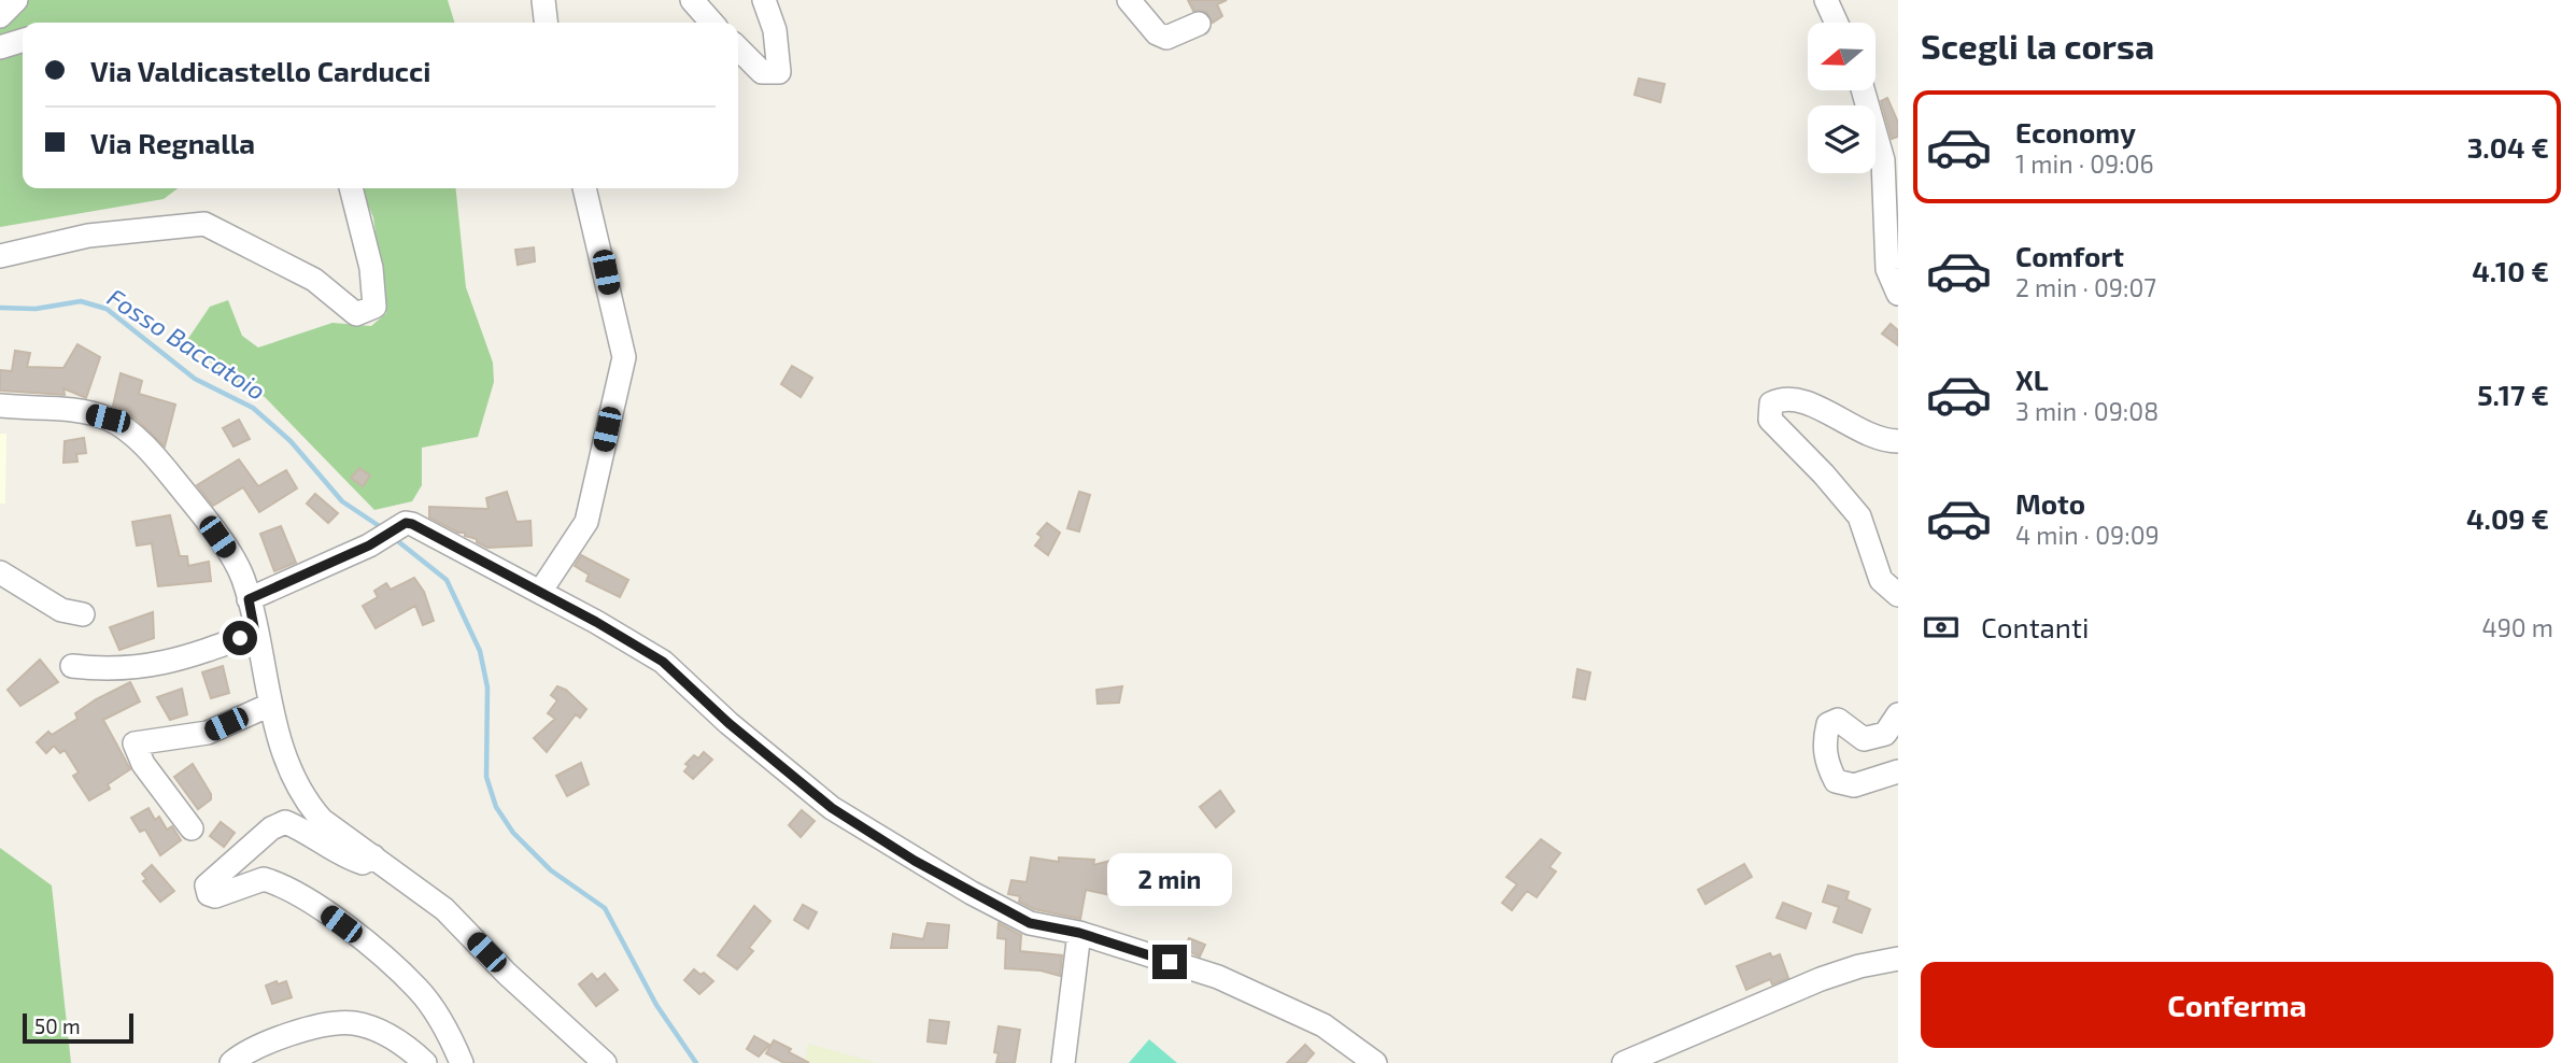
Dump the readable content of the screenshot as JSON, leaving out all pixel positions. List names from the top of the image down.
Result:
{
  "water": ["Fosso Baccatoio"],
  "scale_bar": "50 m",
  "north": "left",
  "page": {
    "heading": "Scegli la corsa",
    "banner": ["Via Valdicastello Carducci", "Via Regnalla"],
    "list": [
      {
        "name": "Economy",
        "note": "1 min · 09:06",
        "value": "3.04 €"
      },
      {
        "name": "Comfort",
        "note": "2 min · 09:07",
        "value": "4.10 €"
      },
      {
        "name": "XL",
        "note": "3 min · 09:08",
        "value": "5.17 €"
      },
      {
        "name": "Moto",
        "note": "4 min · 09:09",
        "value": "4.09 €"
      }
    ],
    "pay": ["Contanti", "490 m"],
    "bubble": "2 min",
    "buttons": "Conferma",
    "scale": "50 m"
  }
}
